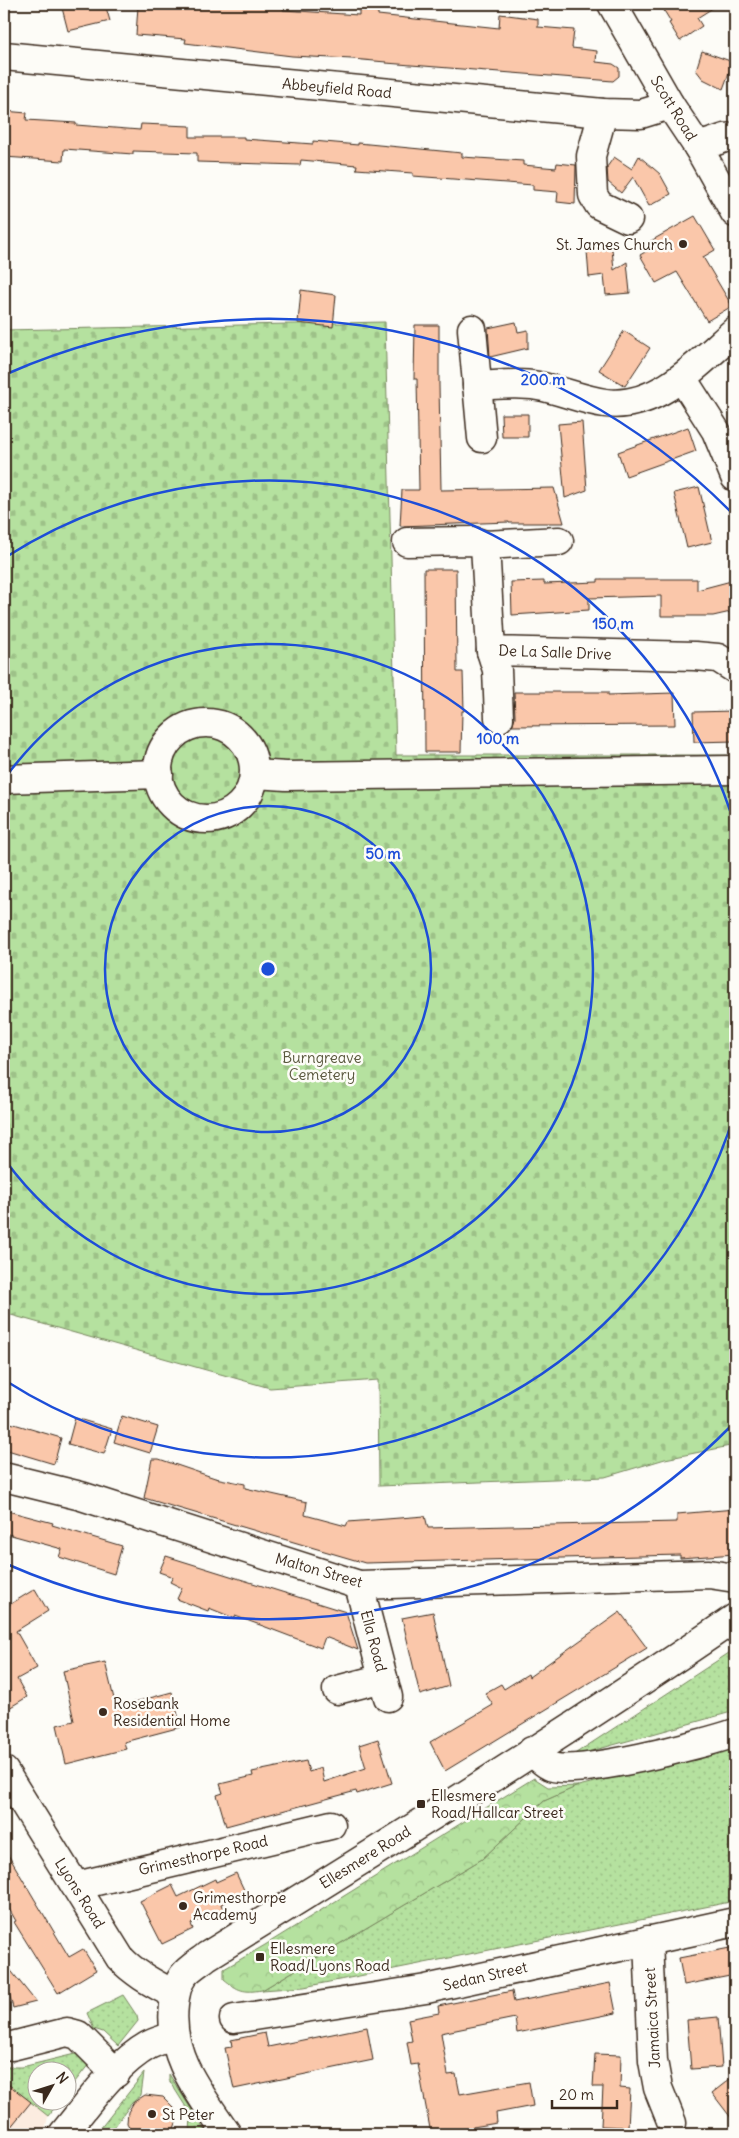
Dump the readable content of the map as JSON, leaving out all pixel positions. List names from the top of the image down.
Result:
{
  "streets": {
    "street": [
      "Abbeyfield Road",
      "Scott Road",
      "De La Salle Drive",
      "Malton Street",
      "Ella Road",
      "Grimesthorpe Road",
      "Ellesmere Road",
      "Lyons Road",
      "Sedan Street",
      "Jamaica Street"
    ]
  },
  "crossings": [
    ["Abbeyfield Road", "Scott Road"],
    ["Malton Street", "Ella Road"],
    ["Grimesthorpe Road", "Lyons Road"],
    ["Ellesmere Road", "Lyons Road"],
    ["Sedan Street", "Jamaica Street"]
  ],
  "parks": ["Burngreave Cemetery"],
  "places": {
    "other": [
      "St. James Church",
      "Rosebank Residential Home",
      "Grimesthorpe Academy",
      "St Peter"
    ],
    "transit": ["Ellesmere Road/Hallcar Street", "Ellesmere Road/Lyons Road"]
  },
  "scale_bar": "20 m",
  "north": "top right",
  "rings": [
    "200 m",
    "150 m",
    "100 m",
    "50 m"
  ]
}
